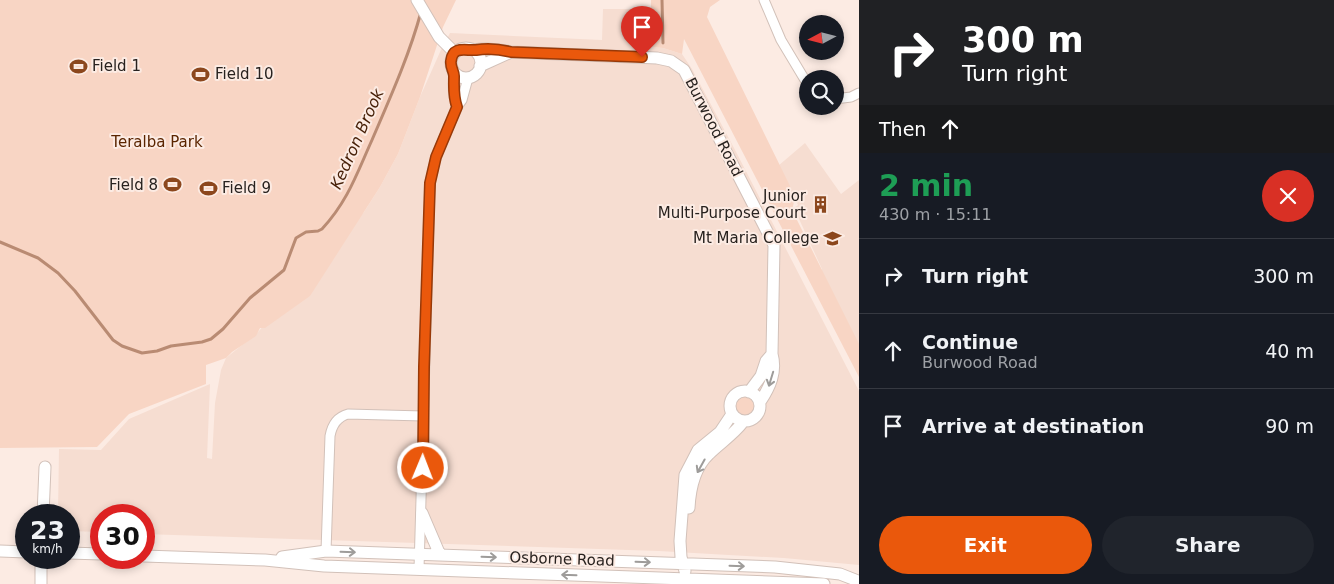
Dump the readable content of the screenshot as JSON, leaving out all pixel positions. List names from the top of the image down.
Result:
{
  "streets": {
    "street": ["Burwood Road", "Osborne Road"]
  },
  "water": ["Kedron Brook"],
  "parks": ["Teralba Park"],
  "places": {
    "sports": [
      "Field 1",
      "Field 10",
      "Field 8",
      "Field 9"
    ],
    "building": ["Junior Multi-Purpose Court"],
    "school or university": ["Mt Maria College"]
  },
  "north": "left",
  "page": {
    "turn": ["300 m", "Turn right"],
    "then": "Then",
    "heading": ["2 min", "430 m · 15:11"],
    "list": [
      {
        "name": "Turn right",
        "value": "300 m"
      },
      {
        "name": "Continue",
        "note": "Burwood Road",
        "value": "40 m"
      },
      {
        "name": "Arrive at destination",
        "value": "90 m"
      }
    ],
    "speed": "23 km/h",
    "limit": "30",
    "buttons": ["Exit", "Share"]
  }
}
